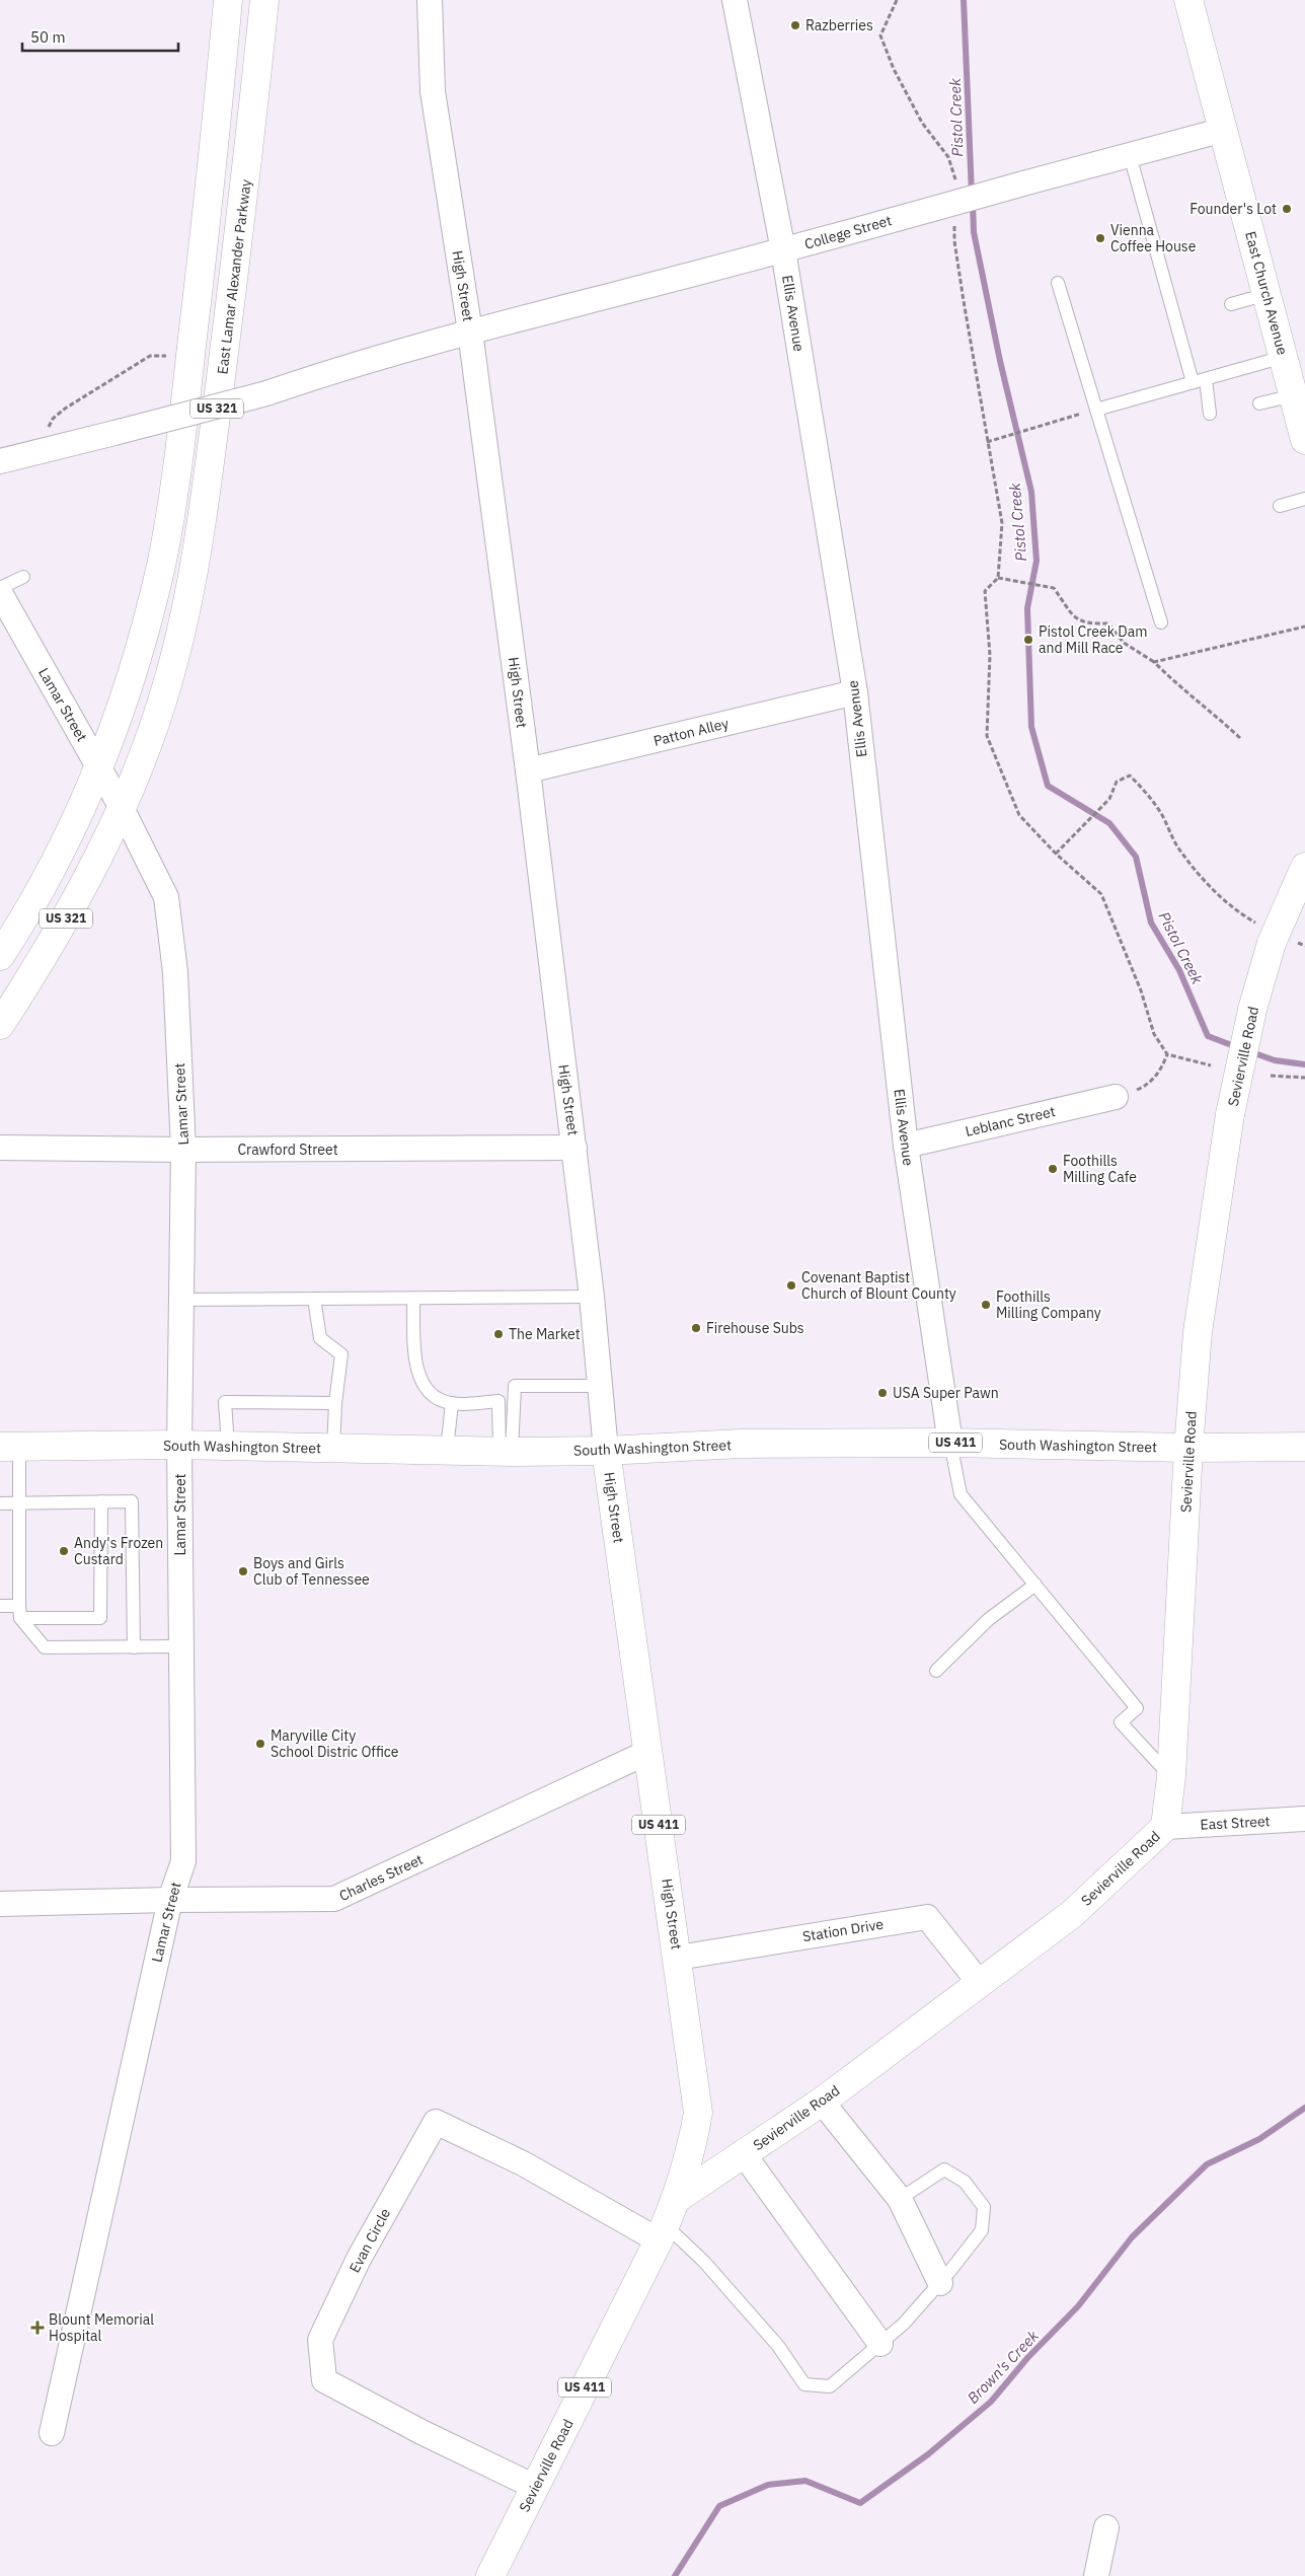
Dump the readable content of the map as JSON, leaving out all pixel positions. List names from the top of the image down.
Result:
{
  "streets": {
    "main road": [
      "East Lamar Alexander Parkway",
      "High Street",
      "East Church Avenue",
      "US 321",
      "Sevierville Road",
      "US 411",
      "South Washington Street"
    ],
    "street": [
      "College Street",
      "Ellis Avenue",
      "Lamar Street",
      "Patton Alley",
      "Leblanc Street",
      "Crawford Street",
      "East Street",
      "Charles Street",
      "Station Drive",
      "Evan Circle"
    ]
  },
  "crossings": [
    ["College Street", "High Street"],
    ["College Street", "East Church Avenue"],
    ["College Street", "Ellis Avenue"],
    ["East Lamar Alexander Parkway", "Lamar Street"],
    ["High Street", "Patton Alley"],
    ["High Street", "Sevierville Road"],
    ["High Street", "Crawford Street"],
    ["High Street", "South Washington Street"],
    ["High Street", "Charles Street"],
    ["High Street", "Station Drive"],
    ["Ellis Avenue", "Patton Alley"],
    ["Ellis Avenue", "Leblanc Street"],
    ["Ellis Avenue", "South Washington Street"],
    ["US 321", "Lamar Street"],
    ["Lamar Street", "Crawford Street"],
    ["Lamar Street", "South Washington Street"],
    ["Lamar Street", "Charles Street"],
    ["Sevierville Road", "South Washington Street"],
    ["Sevierville Road", "East Street"],
    ["Sevierville Road", "Station Drive"],
    ["Sevierville Road", "Evan Circle"]
  ],
  "water": ["Pistol Creek", "Brown's Creek"],
  "places": {
    "other": [
      "Razberries",
      "Founder's Lot",
      "Vienna Coffee House",
      "Pistol Creek Dam and Mill Race",
      "Foothills Milling Cafe",
      "Covenant Baptist Church of Blount County",
      "Foothills Milling Company",
      "Firehouse Subs",
      "The Market",
      "USA Super Pawn",
      "Andy's Frozen Custard",
      "Boys and Girls Club of Tennessee",
      "Maryville City School Distric Office"
    ],
    "health": ["Blount Memorial Hospital"]
  },
  "scale_bar": "50 m"
}
